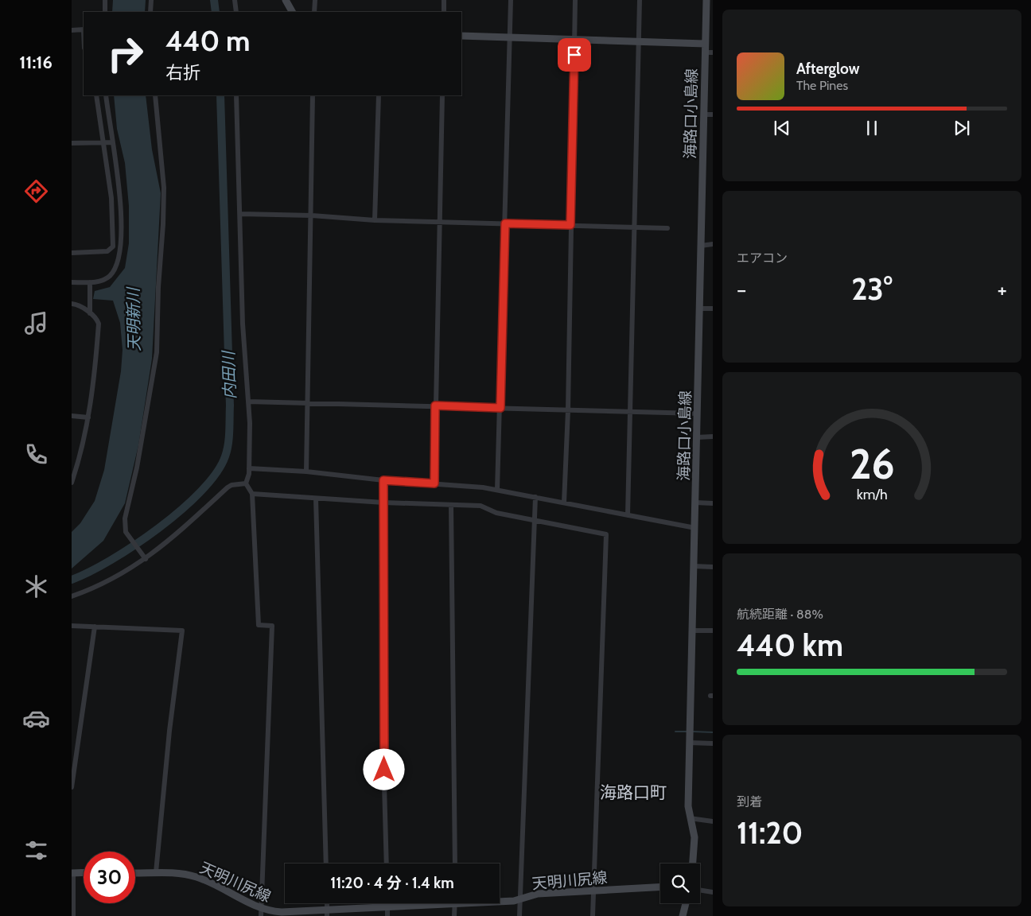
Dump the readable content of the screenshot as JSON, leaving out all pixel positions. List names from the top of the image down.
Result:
{
  "streets": {
    "main road": ["海路口小島線", "天明川尻線"]
  },
  "districts": ["海路口町"],
  "water": ["天明新川", "内田川"],
  "page": {
    "tabs": "11:16",
    "turn": ["440 m", "右折"],
    "song": ["Afterglow", "The Pines"],
    "tile": [
      "エアコン",
      ["航続距離 · 88%", "440 km"],
      ["到着", "11:20"]
    ],
    "heat": ["−", "23°", "+"],
    "limit": "30",
    "trip": "11:20 · 4 分 · 1.4 km",
    "gauge": ["26", "km/h"]
  }
}
